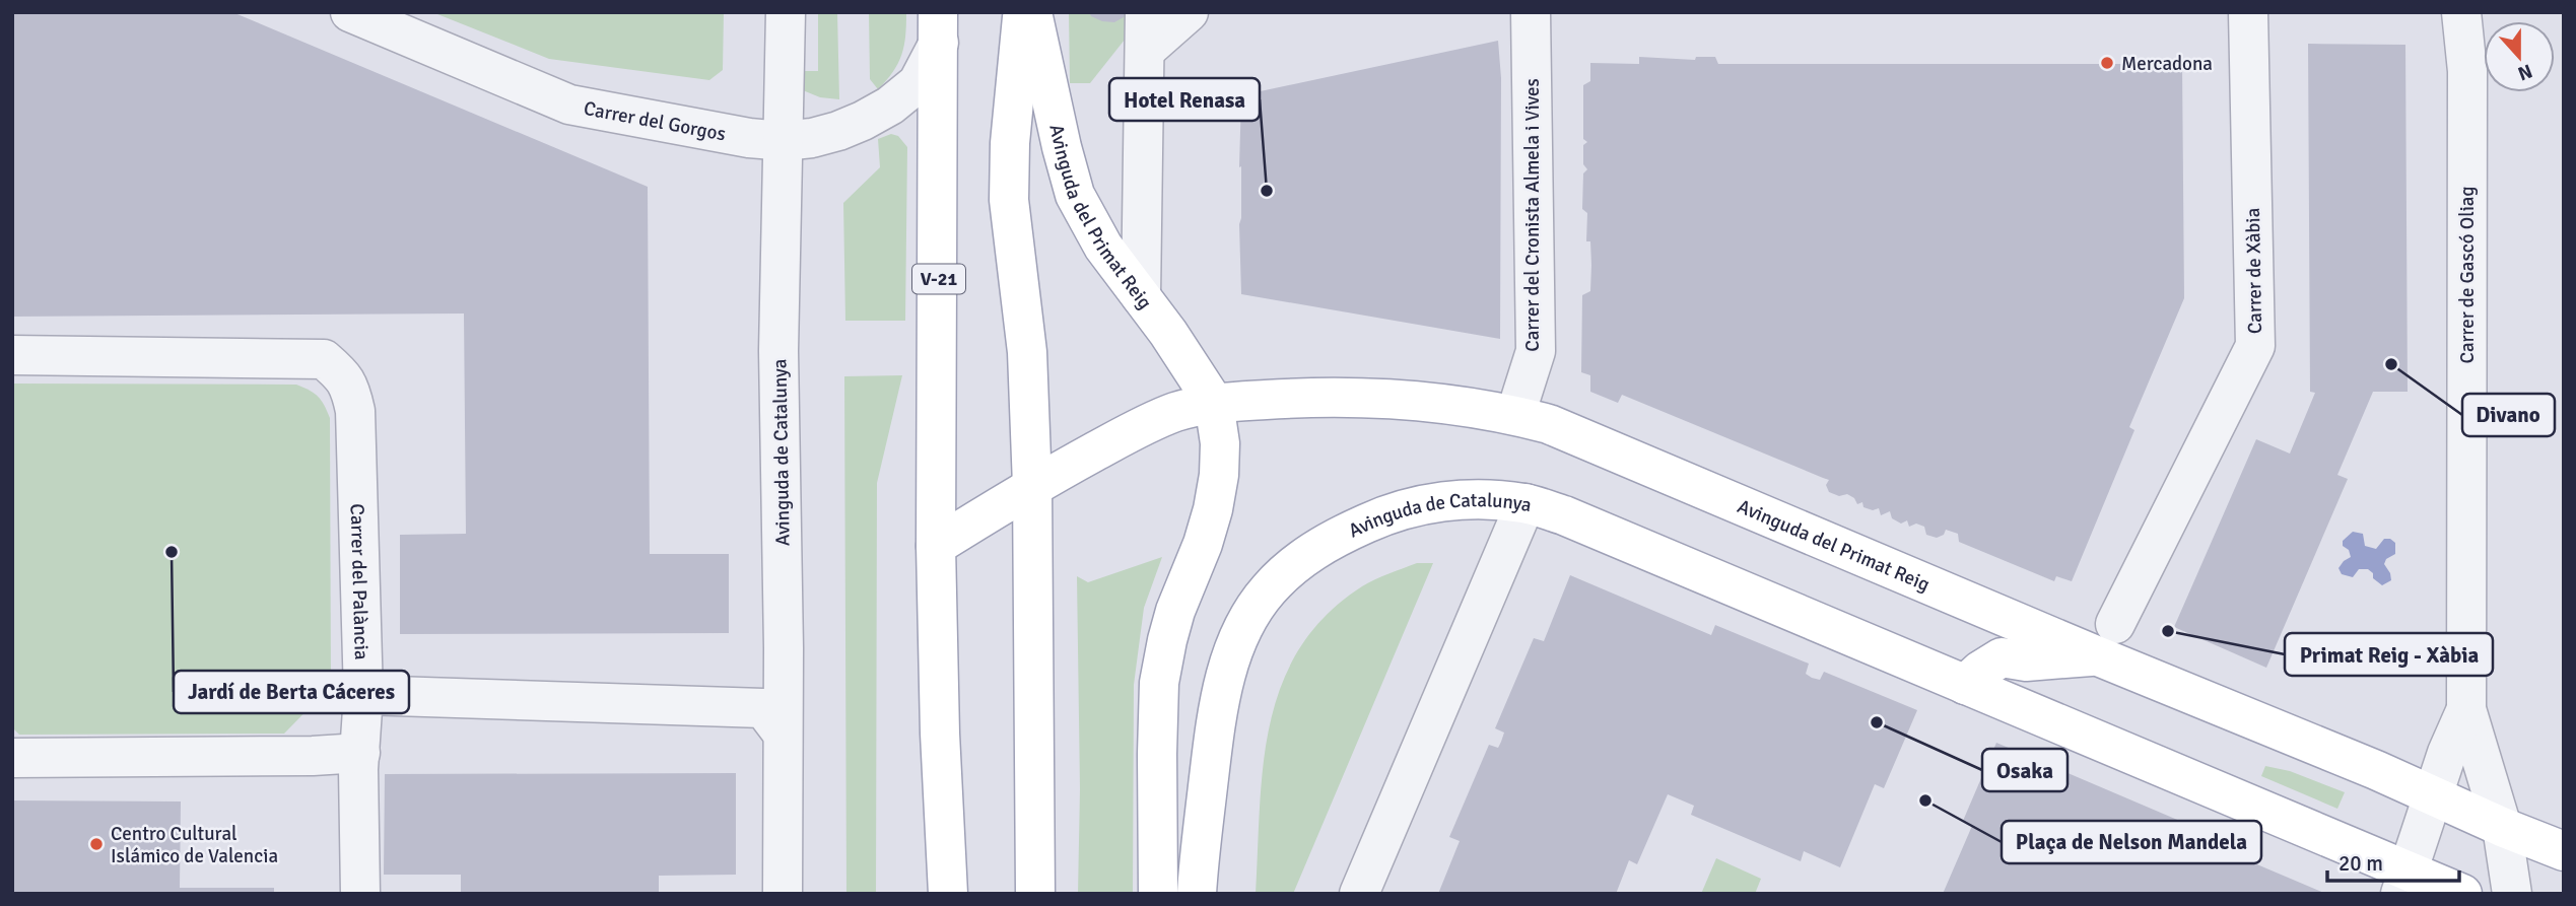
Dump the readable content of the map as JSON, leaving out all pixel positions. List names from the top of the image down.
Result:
{
  "streets": {
    "main road": ["Avinguda del Primat Reig", "V-21", "Avinguda de Catalunya"],
    "street": [
      "Carrer del Gorgos",
      "Carrer del Cronista Almela i Vives",
      "Carrer de Xàbia",
      "Carrer de Gascó Oliag",
      "Carrer del Palància"
    ]
  },
  "crossings": [
    ["Carrer del Gorgos", "V-21"],
    ["Carrer del Gorgos", "Avinguda de Catalunya"],
    ["Avinguda del Primat Reig", "Carrer del Cronista Almela i Vives"],
    ["Avinguda del Primat Reig", "Carrer de Xàbia"],
    ["Avinguda del Primat Reig", "Carrer de Gascó Oliag"],
    ["Avinguda del Primat Reig", "V-21"]
  ],
  "places": [
    "Mercadona",
    "Hotel Renasa",
    "Divano",
    "Jardí de Berta Cáceres",
    "Primat Reig - Xàbia",
    "Osaka",
    "Plaça de Nelson Mandela",
    "Centro Cultural Islámico de Valencia"
  ],
  "scale_bar": "20 m",
  "north": "bottom"
}
